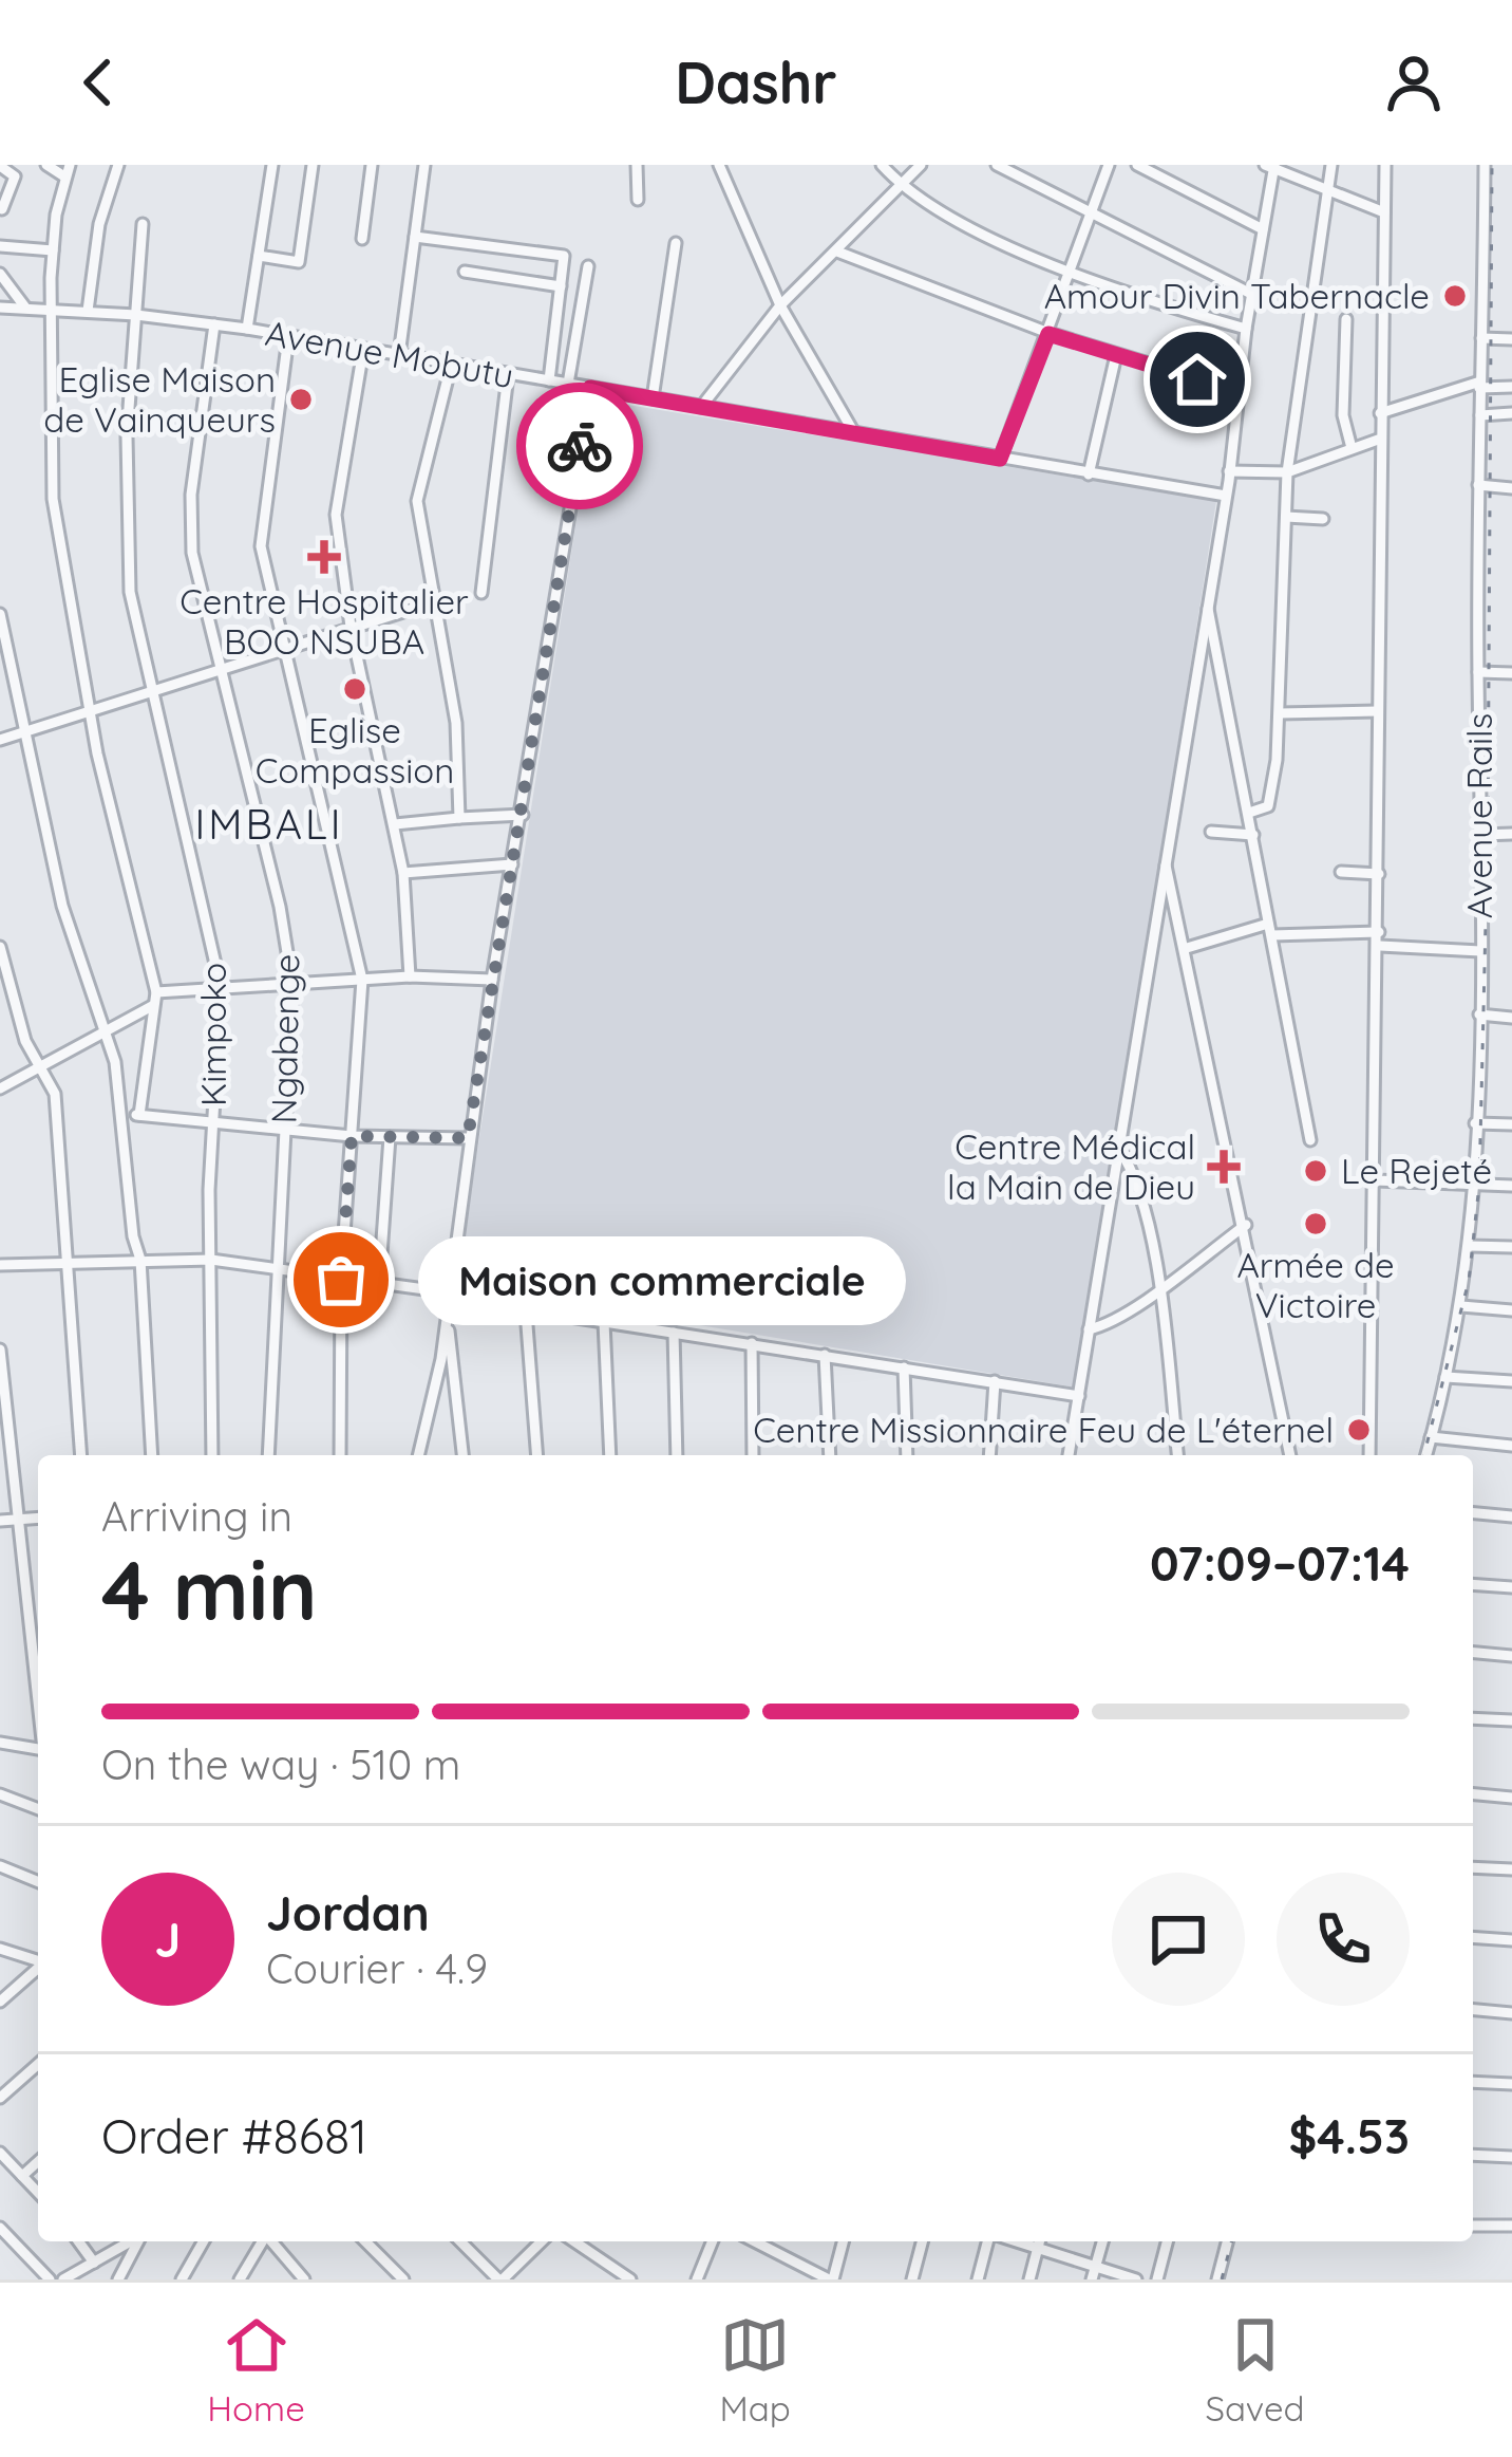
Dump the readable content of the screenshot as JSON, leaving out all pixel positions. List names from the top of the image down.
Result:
{
  "streets": {
    "street": [
      "Avenue Mobutu",
      "Avenue Rails",
      "Kimpoko",
      "Ngabenge"
    ]
  },
  "crossings": [
    ["Avenue Mobutu", "Kimpoko"],
    ["Avenue Mobutu", "Ngabenge"]
  ],
  "districts": ["IMBALI"],
  "places": {
    "other": [
      "Amour Divin Tabernacle",
      "Eglise Maison de Vainqueurs",
      "Eglise Compassion",
      "Le Rejeté",
      "Armée de Victoire",
      "Maison commerciale",
      "Centre Missionnaire Feu de L'éternel"
    ],
    "health": ["Centre Hospitalier BOO NSUBA", "Centre Médical la Main de Dieu"]
  },
  "page": {
    "header": "Dashr",
    "bubble": "Maison commerciale",
    "heading": ["4 min", "Arriving in", "07:09–07:14"],
    "panel": [
      "Jordan",
      "Courier · 4.9",
      "Order #8681",
      "$4.53"
    ],
    "bar": "On the way · 510 m",
    "round": "J",
    "tabs": ["Home", "Map", "Saved"]
  }
}
